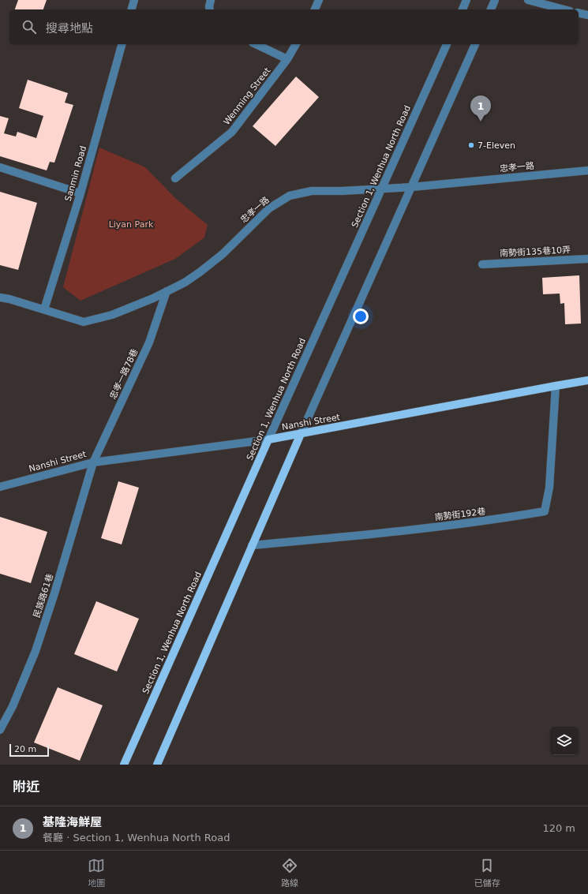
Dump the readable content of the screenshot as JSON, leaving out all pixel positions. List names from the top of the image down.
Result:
{
  "streets": {
    "main road": ["Section 1, Wenhua North Road", "Nanshi Street"],
    "street": [
      "Wenming Street",
      "忠孝一路",
      "Sanmin Road",
      "南勢街135巷10弄",
      "忠孝一路78巷",
      "南勢街192巷",
      "民族路61巷"
    ]
  },
  "crossings": [
    ["Section 1, Wenhua North Road", "忠孝一路"],
    ["Section 1, Wenhua North Road", "Nanshi Street"],
    ["忠孝一路", "Sanmin Road"],
    ["忠孝一路", "忠孝一路78巷"],
    ["忠孝一路78巷", "Nanshi Street"],
    ["忠孝一路78巷", "民族路61巷"],
    ["Nanshi Street", "南勢街192巷"],
    ["Nanshi Street", "民族路61巷"]
  ],
  "parks": ["Liyan Park"],
  "places": ["7-Eleven"],
  "scale_bar": "20 m",
  "page": {
    "search": "搜尋地點",
    "pins": "1",
    "scale": "20 m",
    "heading": "附近",
    "list": [
      {
        "mark": "1",
        "name": "基隆海鮮屋",
        "note": "餐廳 · Section 1, Wenhua North Road",
        "value": "120 m"
      }
    ],
    "nav": ["地圖", "路線", "已儲存"]
  }
}
